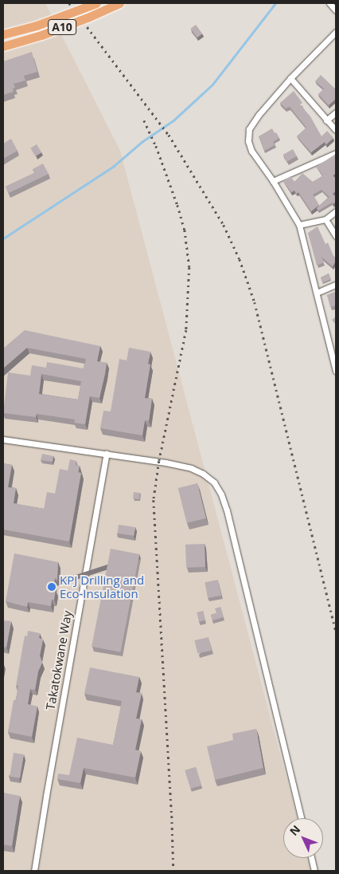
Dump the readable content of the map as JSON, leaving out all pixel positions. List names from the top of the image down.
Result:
{
  "streets": {
    "main road": ["A10"],
    "street": ["Takatokwane Way"]
  },
  "places": ["KPJ Drilling and Eco-Insulation"],
  "north": "top left"
}
